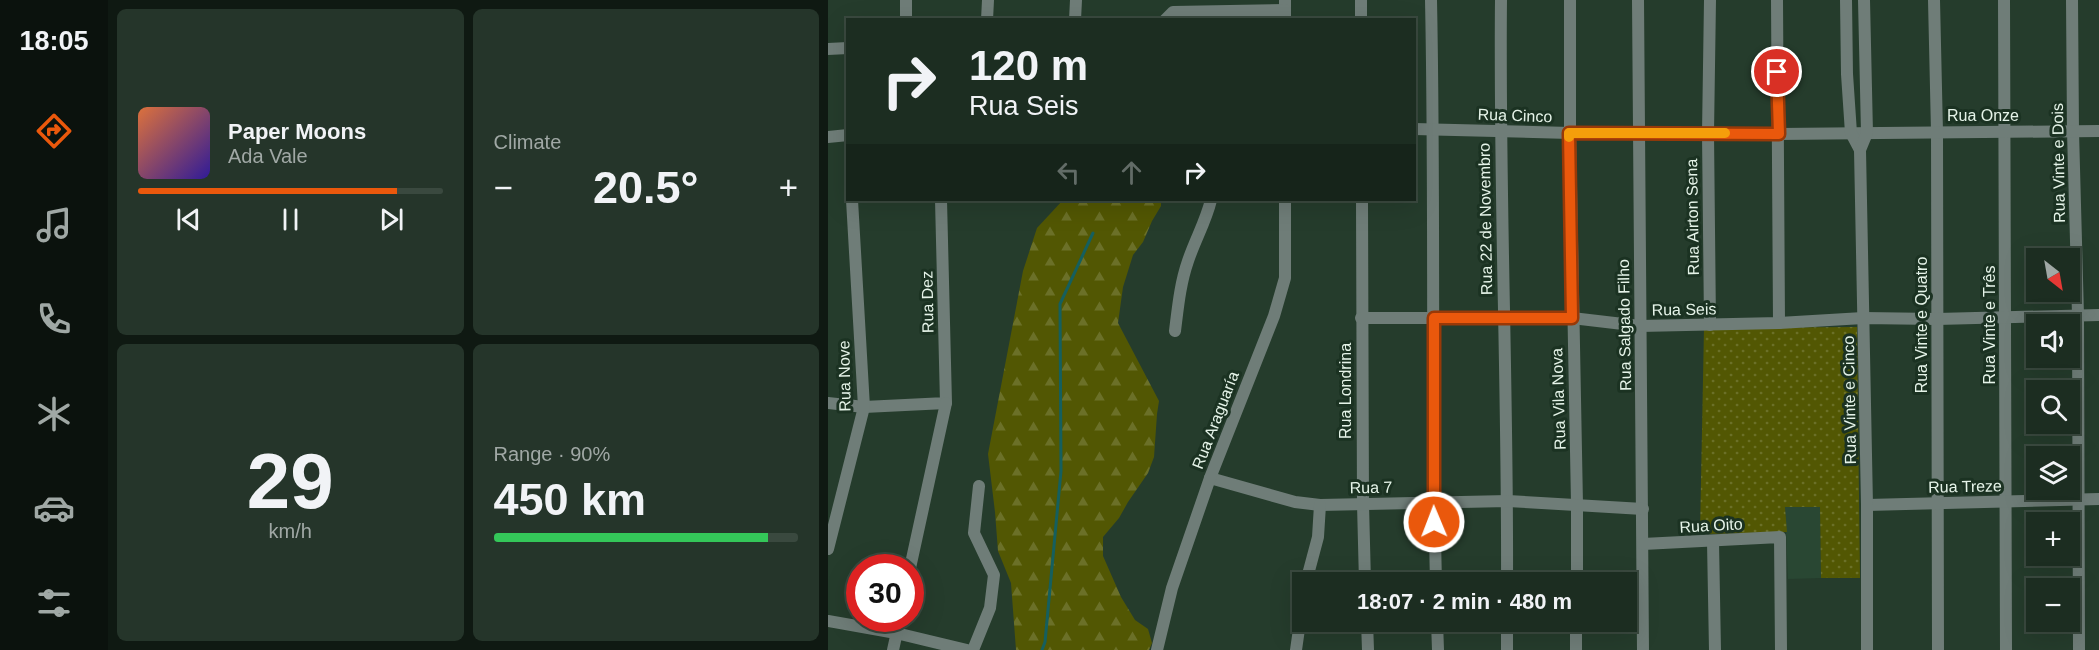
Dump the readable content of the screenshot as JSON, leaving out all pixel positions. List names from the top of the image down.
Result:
{
  "streets": {
    "street": [
      "Rua Cinco",
      "Rua Onze",
      "Rua Vinte e Dois",
      "Rua Airton Sena",
      "Rua 22 de Novembro",
      "Rua Dez",
      "Rua Seis",
      "Rua Salgado Filho",
      "Rua Vinte e Quatro",
      "Rua Vinte e Três",
      "Rua Nove",
      "Rua Londrina",
      "Rua Vila Nova",
      "Rua Vinte e Cinco",
      "Rua Araguaría",
      "Rua Treze",
      "Rua 7",
      "Rua Oito"
    ]
  },
  "crossings": [
    ["Rua Cinco", "Rua Onze"],
    ["Rua Cinco", "Rua Airton Sena"],
    ["Rua Cinco", "Rua 22 de Novembro"],
    ["Rua Cinco", "Rua Salgado Filho"],
    ["Rua Cinco", "Rua Vila Nova"],
    ["Rua Cinco", "Rua Vinte e Cinco"],
    ["Rua Onze", "Rua Vinte e Dois"],
    ["Rua Onze", "Rua Vinte e Quatro"],
    ["Rua Onze", "Rua Vinte e Três"],
    ["Rua Onze", "Rua Vinte e Cinco"],
    ["Rua Vinte e Dois", "Rua Treze"],
    ["Rua Airton Sena", "Rua Seis"],
    ["Rua 22 de Novembro", "Rua Seis"],
    ["Rua 22 de Novembro", "Rua 7"],
    ["Rua Seis", "Rua Salgado Filho"],
    ["Rua Seis", "Rua Vinte e Quatro"],
    ["Rua Seis", "Rua Vinte e Três"],
    ["Rua Seis", "Rua Londrina"],
    ["Rua Seis", "Rua Vila Nova"],
    ["Rua Seis", "Rua Vinte e Cinco"],
    ["Rua Salgado Filho", "Rua 7"],
    ["Rua Salgado Filho", "Rua Oito"],
    ["Rua Vinte e Quatro", "Rua Treze"],
    ["Rua Vinte e Três", "Rua Treze"],
    ["Rua Londrina", "Rua 7"],
    ["Rua Vila Nova", "Rua 7"],
    ["Rua Vinte e Cinco", "Rua Treze"],
    ["Rua Araguaría", "Rua 7"]
  ],
  "north": "bottom right",
  "page": {
    "tabs": "18:05",
    "tile": [
      "Climate",
      ["29", "km/h"],
      ["Range · 90%", "450 km"]
    ],
    "turn": ["120 m", "Rua Seis"],
    "song": ["Paper Moons", "Ada Vale"],
    "heat": ["−", "20.5°", "+"],
    "map_buttons": ["+", "−"],
    "limit": "30",
    "trip": "18:07 · 2 min · 480 m"
  }
}
